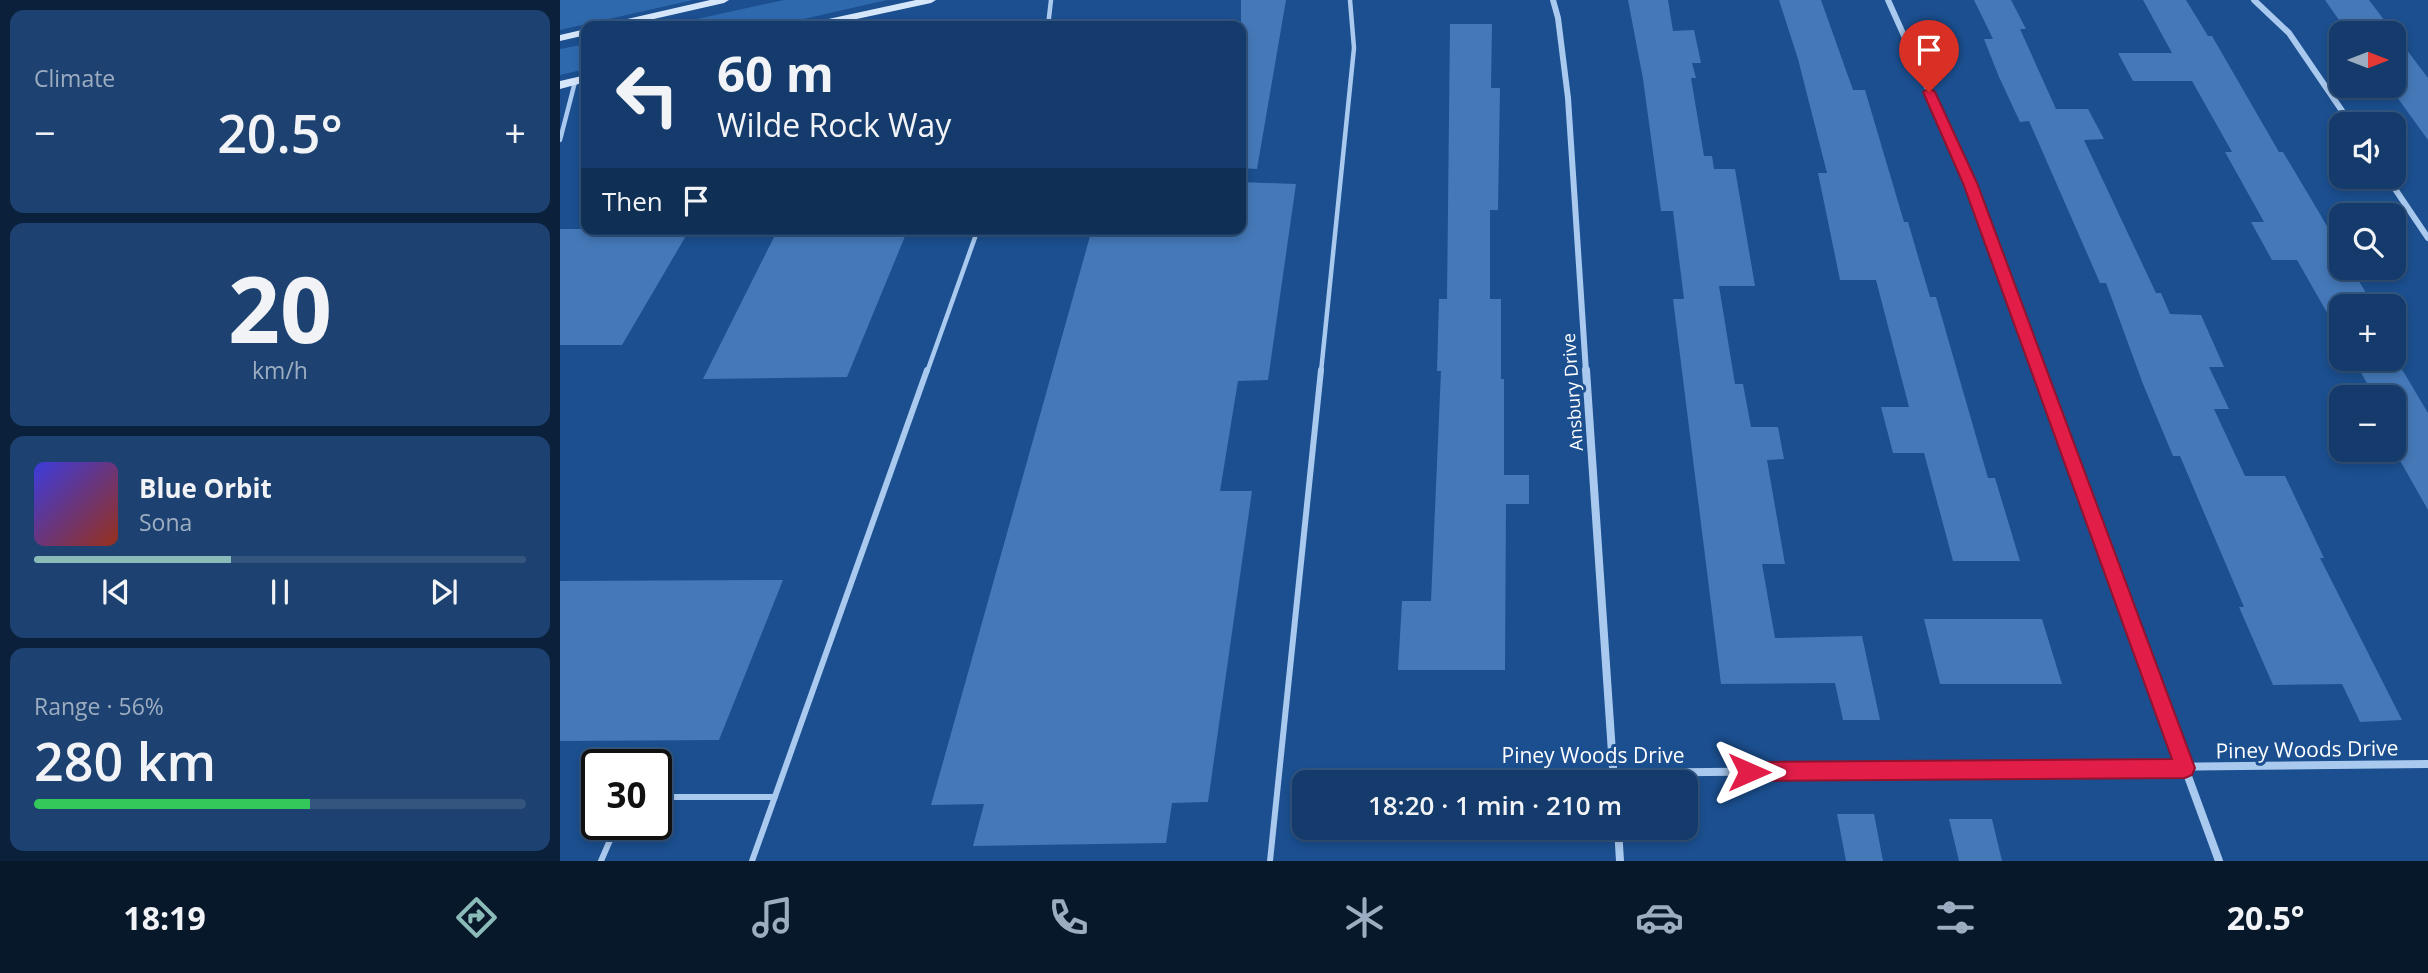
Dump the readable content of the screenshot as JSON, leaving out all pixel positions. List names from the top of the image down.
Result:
{
  "streets": {
    "street": ["Ansbury Drive", "Piney Woods Drive"]
  },
  "north": "right",
  "page": {
    "tile": [
      "Climate",
      ["20", "km/h"],
      ["Range · 56%", "280 km"]
    ],
    "map_buttons": ["+", "−"],
    "turn": ["60 m", "Wilde Rock Way"],
    "heat": ["−", "20.5°", "+"],
    "then": "Then",
    "song": ["Blue Orbit", "Sona"],
    "limit": "30",
    "trip": "18:20 · 1 min · 210 m",
    "tabs": ["18:19", "20.5°"]
  }
}
